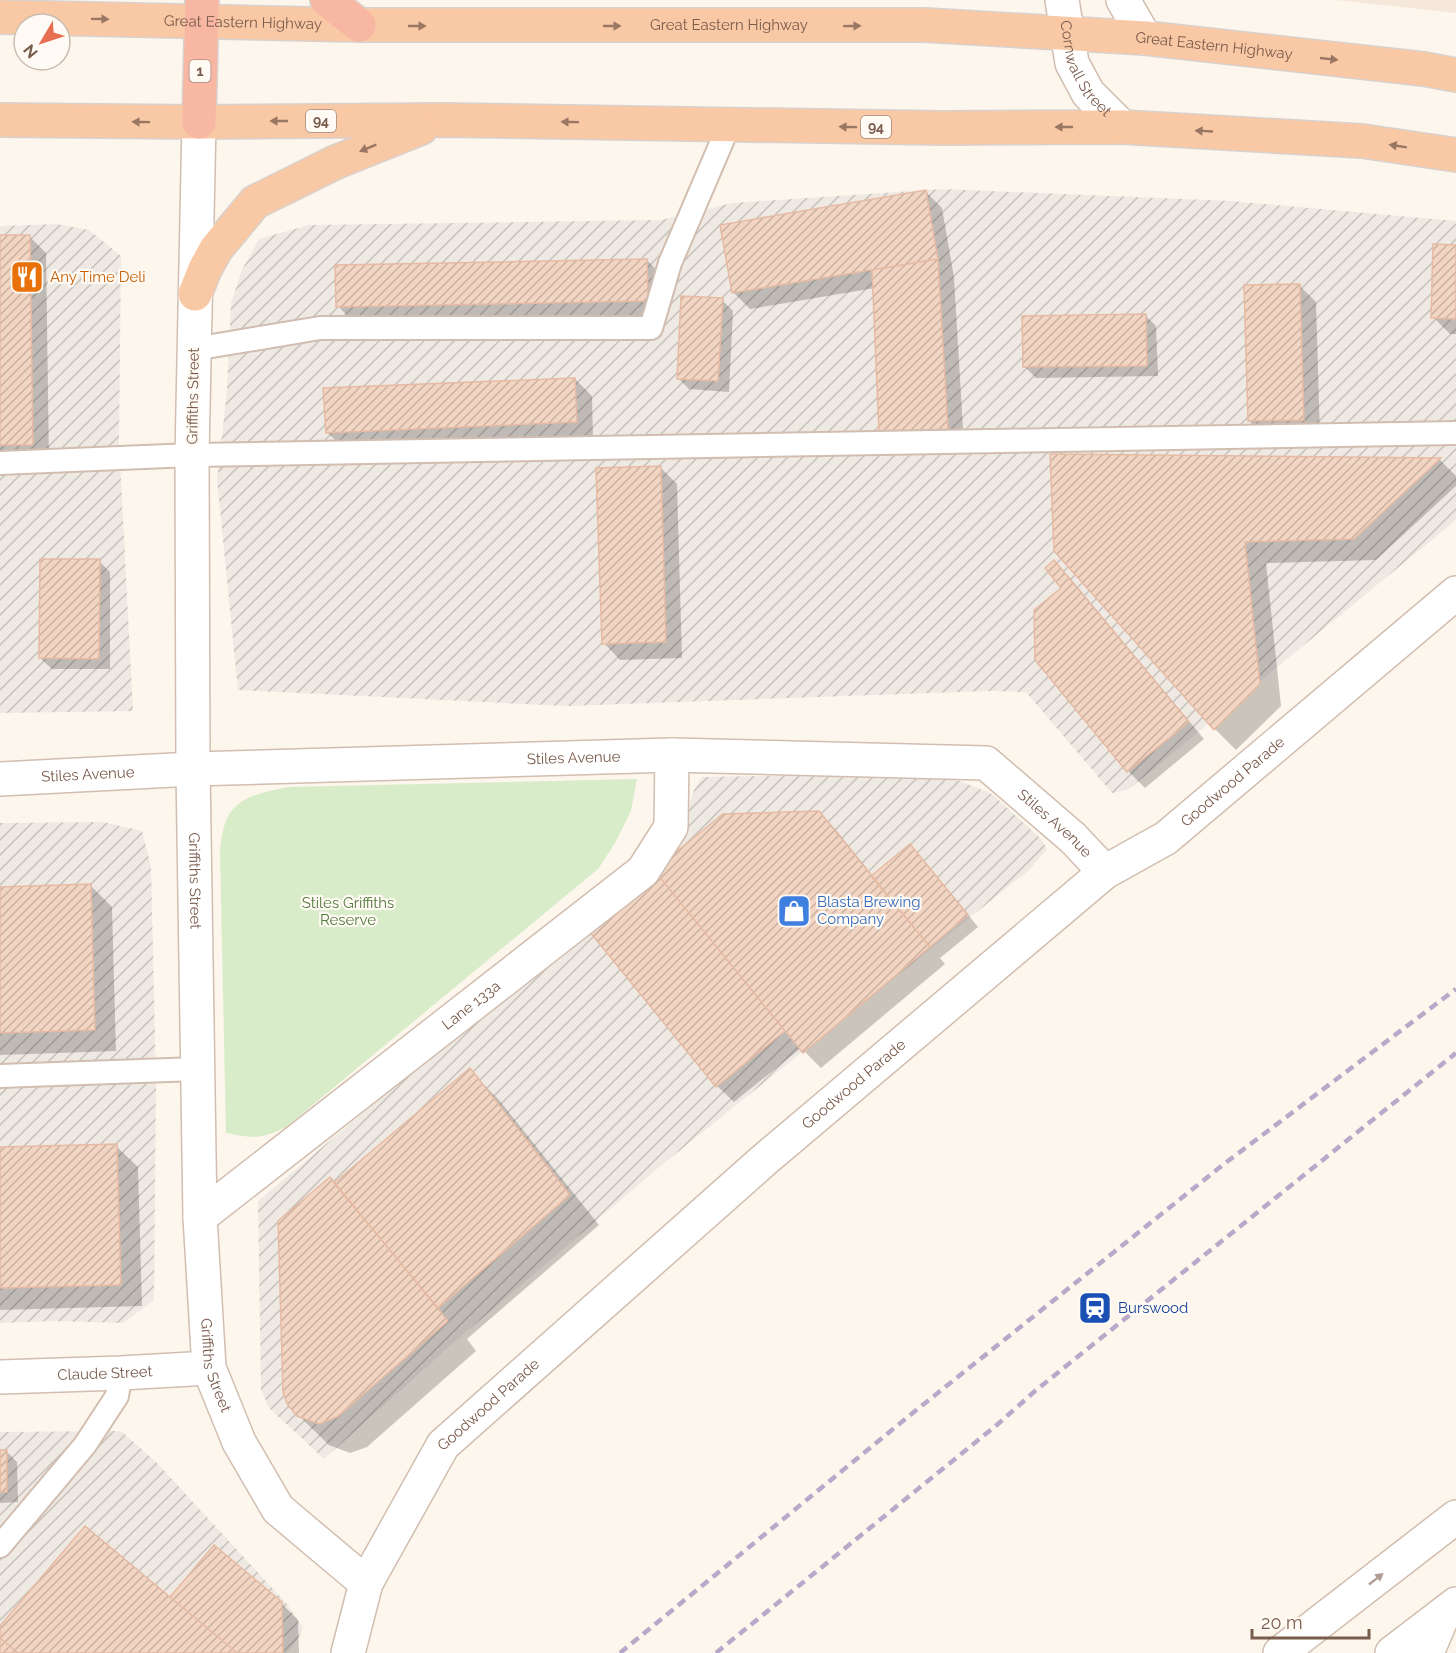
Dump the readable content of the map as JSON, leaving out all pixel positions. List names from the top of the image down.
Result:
{
  "streets": {
    "highway": ["Great Eastern Highway", "1", "94"],
    "street": [
      "Cornwall Street",
      "Griffiths Street",
      "Stiles Avenue",
      "Goodwood Parade",
      "Lane 133a",
      "Claude Street"
    ]
  },
  "crossings": [
    ["Great Eastern Highway", "Cornwall Street"],
    ["Great Eastern Highway", "1"],
    ["Cornwall Street", "94"],
    ["1", "94"],
    ["1", "Griffiths Street"],
    ["94", "Griffiths Street"],
    ["Griffiths Street", "Stiles Avenue"],
    ["Griffiths Street", "Goodwood Parade"],
    ["Griffiths Street", "Lane 133a"],
    ["Griffiths Street", "Claude Street"],
    ["Stiles Avenue", "Goodwood Parade"],
    ["Stiles Avenue", "Lane 133a"]
  ],
  "parks": ["Stiles Griffiths Reserve"],
  "places": {
    "restaurant": ["Any Time Deli"],
    "shop": ["Blasta Brewing Company"],
    "station": ["Burswood"]
  },
  "scale_bar": "20 m",
  "north": "bottom left"
}
